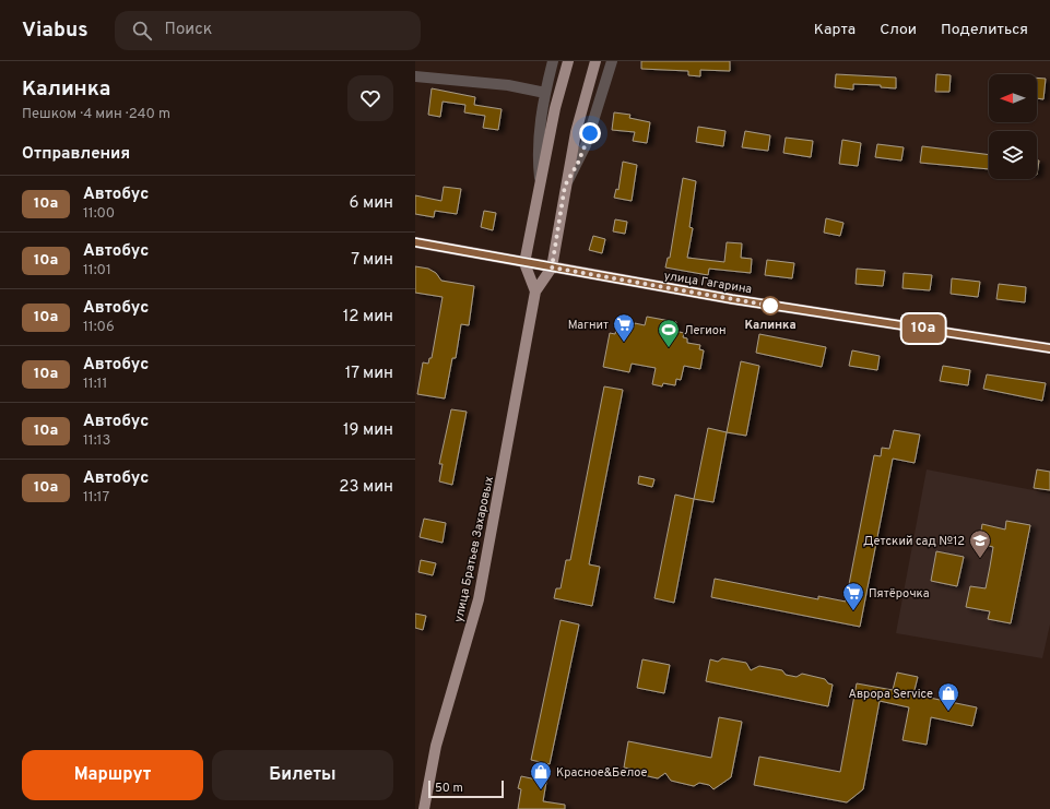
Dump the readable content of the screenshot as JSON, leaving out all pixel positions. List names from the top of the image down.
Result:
{
  "streets": {
    "main road": ["улица Гагарина", "улица Братьев Захаровых"]
  },
  "crossings": [
    ["улица Гагарина", "улица Братьев Захаровых"]
  ],
  "places": {
    "other": ["Калинка"],
    "supermarket": ["Магнит", "Пятёрочка"],
    "sports": ["Легион"],
    "school or university": ["Детский сад №12"],
    "shop": ["Аврора Service", "Красное&Белое"]
  },
  "lines": ["bus line 10а"],
  "scale_bar": "50 m",
  "north": "left",
  "page": {
    "header": "Viabus",
    "search": "Поиск",
    "nav": ["Карта", "Слои", "Поделиться"],
    "heading": [
      ["Калинка", "Пешком · 4 мин · 240 m"],
      "Отправления"
    ],
    "on_map": "10а",
    "list": [
      {
        "mark": "10а",
        "name": "Автобус",
        "note": "11:00",
        "value": "6 мин"
      },
      {
        "mark": "10а",
        "name": "Автобус",
        "note": "11:01",
        "value": "7 мин"
      },
      {
        "mark": "10а",
        "name": "Автобус",
        "note": "11:06",
        "value": "12 мин"
      },
      {
        "mark": "10а",
        "name": "Автобус",
        "note": "11:11",
        "value": "17 мин"
      },
      {
        "mark": "10а",
        "name": "Автобус",
        "note": "11:13",
        "value": "19 мин"
      },
      {
        "mark": "10а",
        "name": "Автобус",
        "note": "11:17",
        "value": "23 мин"
      }
    ],
    "buttons": ["Маршрут", "Билеты"],
    "scale": "50 m"
  }
}
